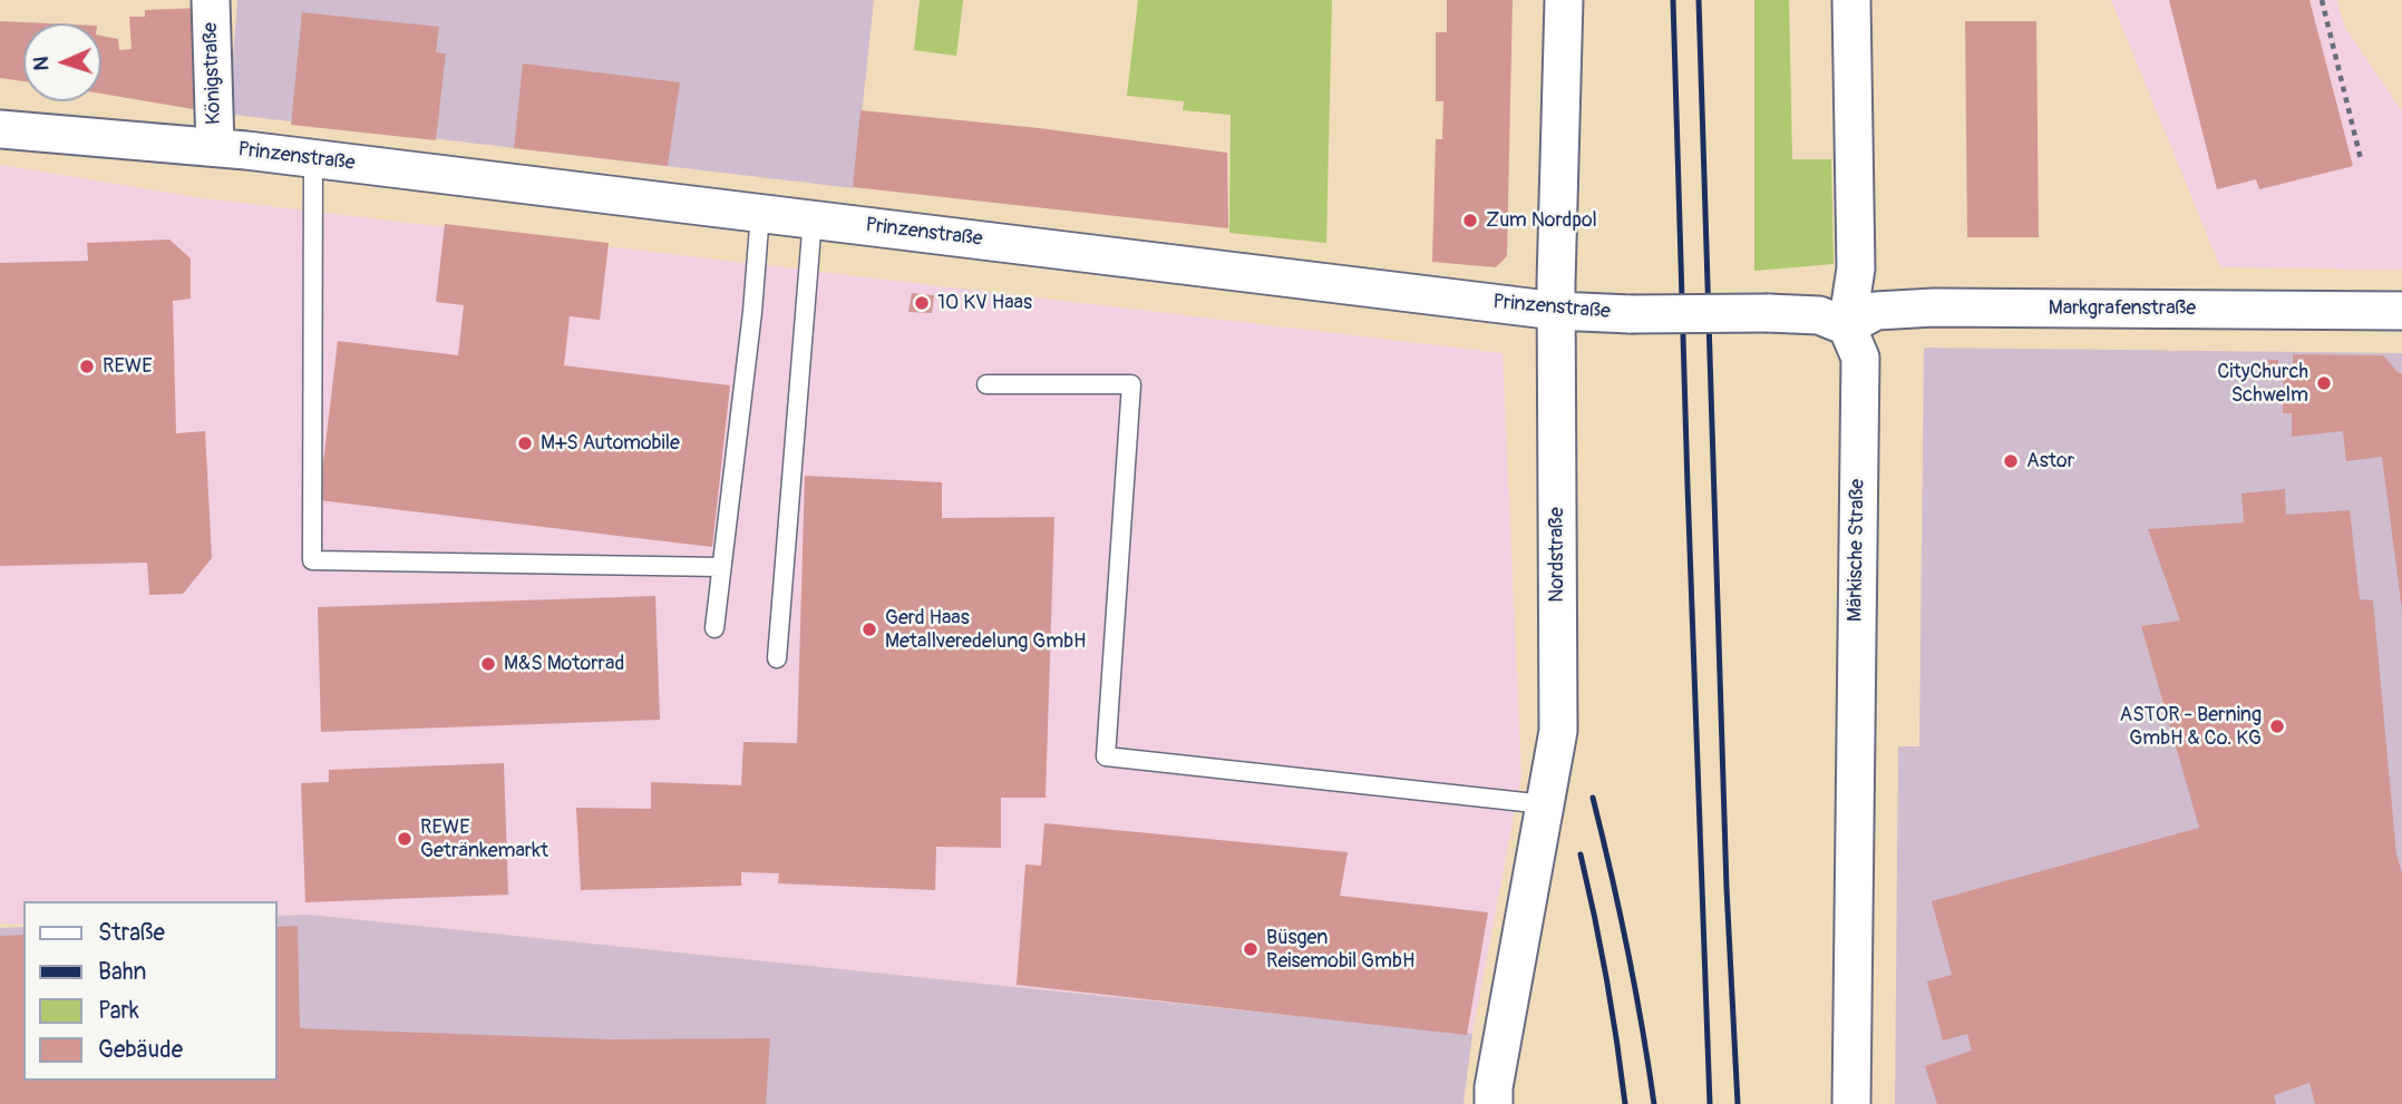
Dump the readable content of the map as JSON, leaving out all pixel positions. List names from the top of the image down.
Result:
{
  "streets": {
    "street": [
      "Königstraße",
      "Prinzenstraße",
      "Markgrafenstraße",
      "Märkische Straße",
      "Nordstraße"
    ]
  },
  "crossings": [
    ["Königstraße", "Prinzenstraße"],
    ["Prinzenstraße", "Markgrafenstraße"],
    ["Prinzenstraße", "Märkische Straße"],
    ["Prinzenstraße", "Nordstraße"],
    ["Markgrafenstraße", "Märkische Straße"]
  ],
  "places": [
    "Zum Nordpol",
    "10 KV Haas",
    "REWE",
    "CityChurch Schwelm",
    "M+S Automobile",
    "Astor",
    "Gerd Haas Metallveredelung GmbH",
    "M&S Motorrad",
    "ASTOR - Berning GmbH & Co. KG",
    "REWE Getränkemarkt",
    "Büsgen Reisemobil GmbH"
  ],
  "legend": [
    "Straße",
    "Bahn",
    "Park",
    "Gebäude"
  ],
  "north": "left"
}
